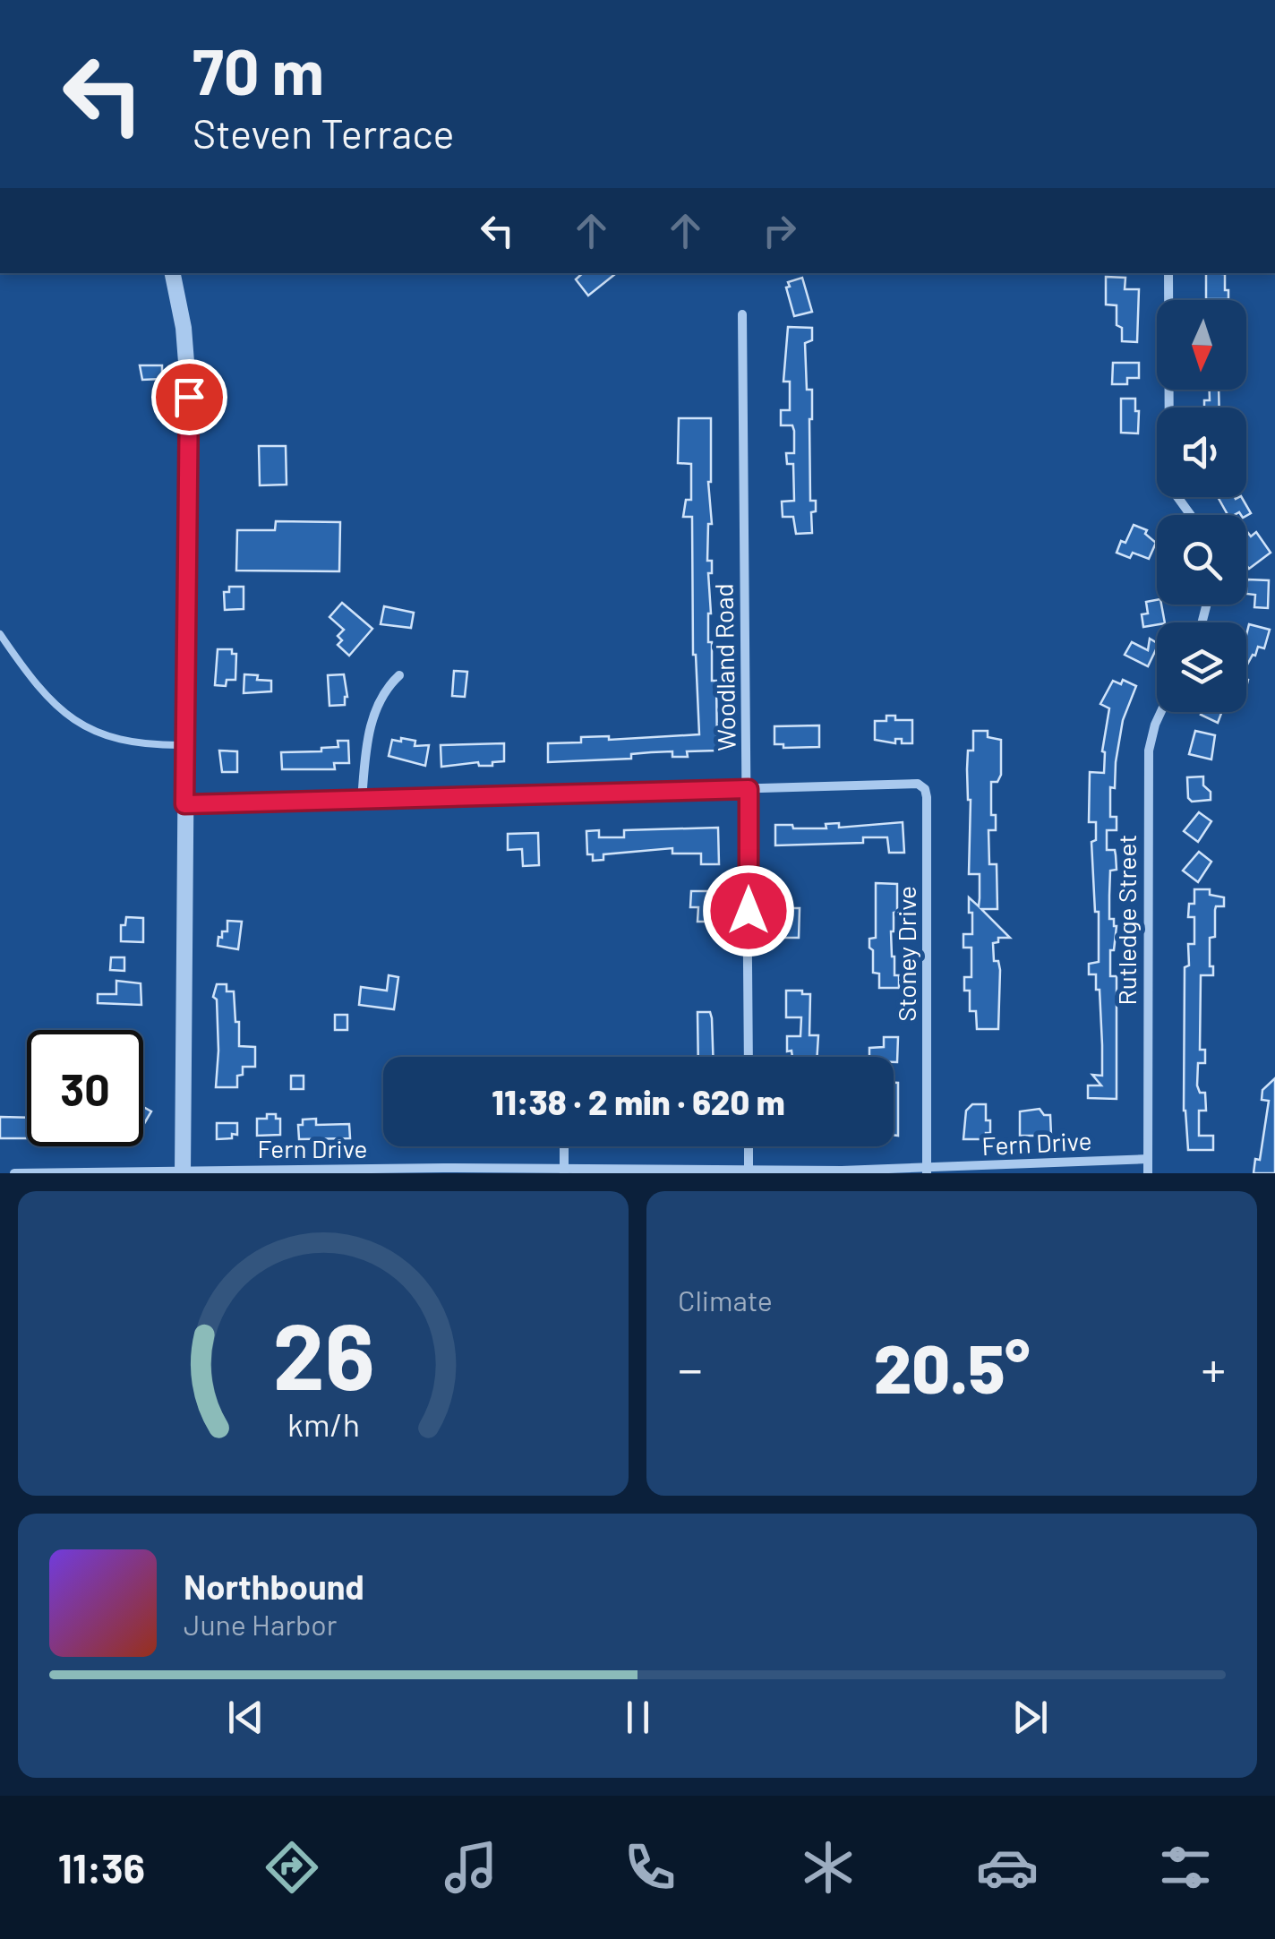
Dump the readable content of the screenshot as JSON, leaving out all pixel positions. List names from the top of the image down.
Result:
{
  "streets": {
    "street": [
      "Woodland Road",
      "Rutledge Street",
      "Stoney Drive",
      "Fern Drive"
    ]
  },
  "crossings": [
    ["Woodland Road", "Stoney Drive"],
    ["Rutledge Street", "Fern Drive"],
    ["Stoney Drive", "Fern Drive"]
  ],
  "north": "bottom",
  "page": {
    "turn": ["70 m", "Steven Terrace"],
    "limit": "30",
    "trip": "11:38 · 2 min · 620 m",
    "tile": "Climate",
    "heat": ["−", "20.5°", "+"],
    "song": ["Northbound", "June Harbor"],
    "tabs": "11:36",
    "gauge": ["26", "km/h"]
  }
}
